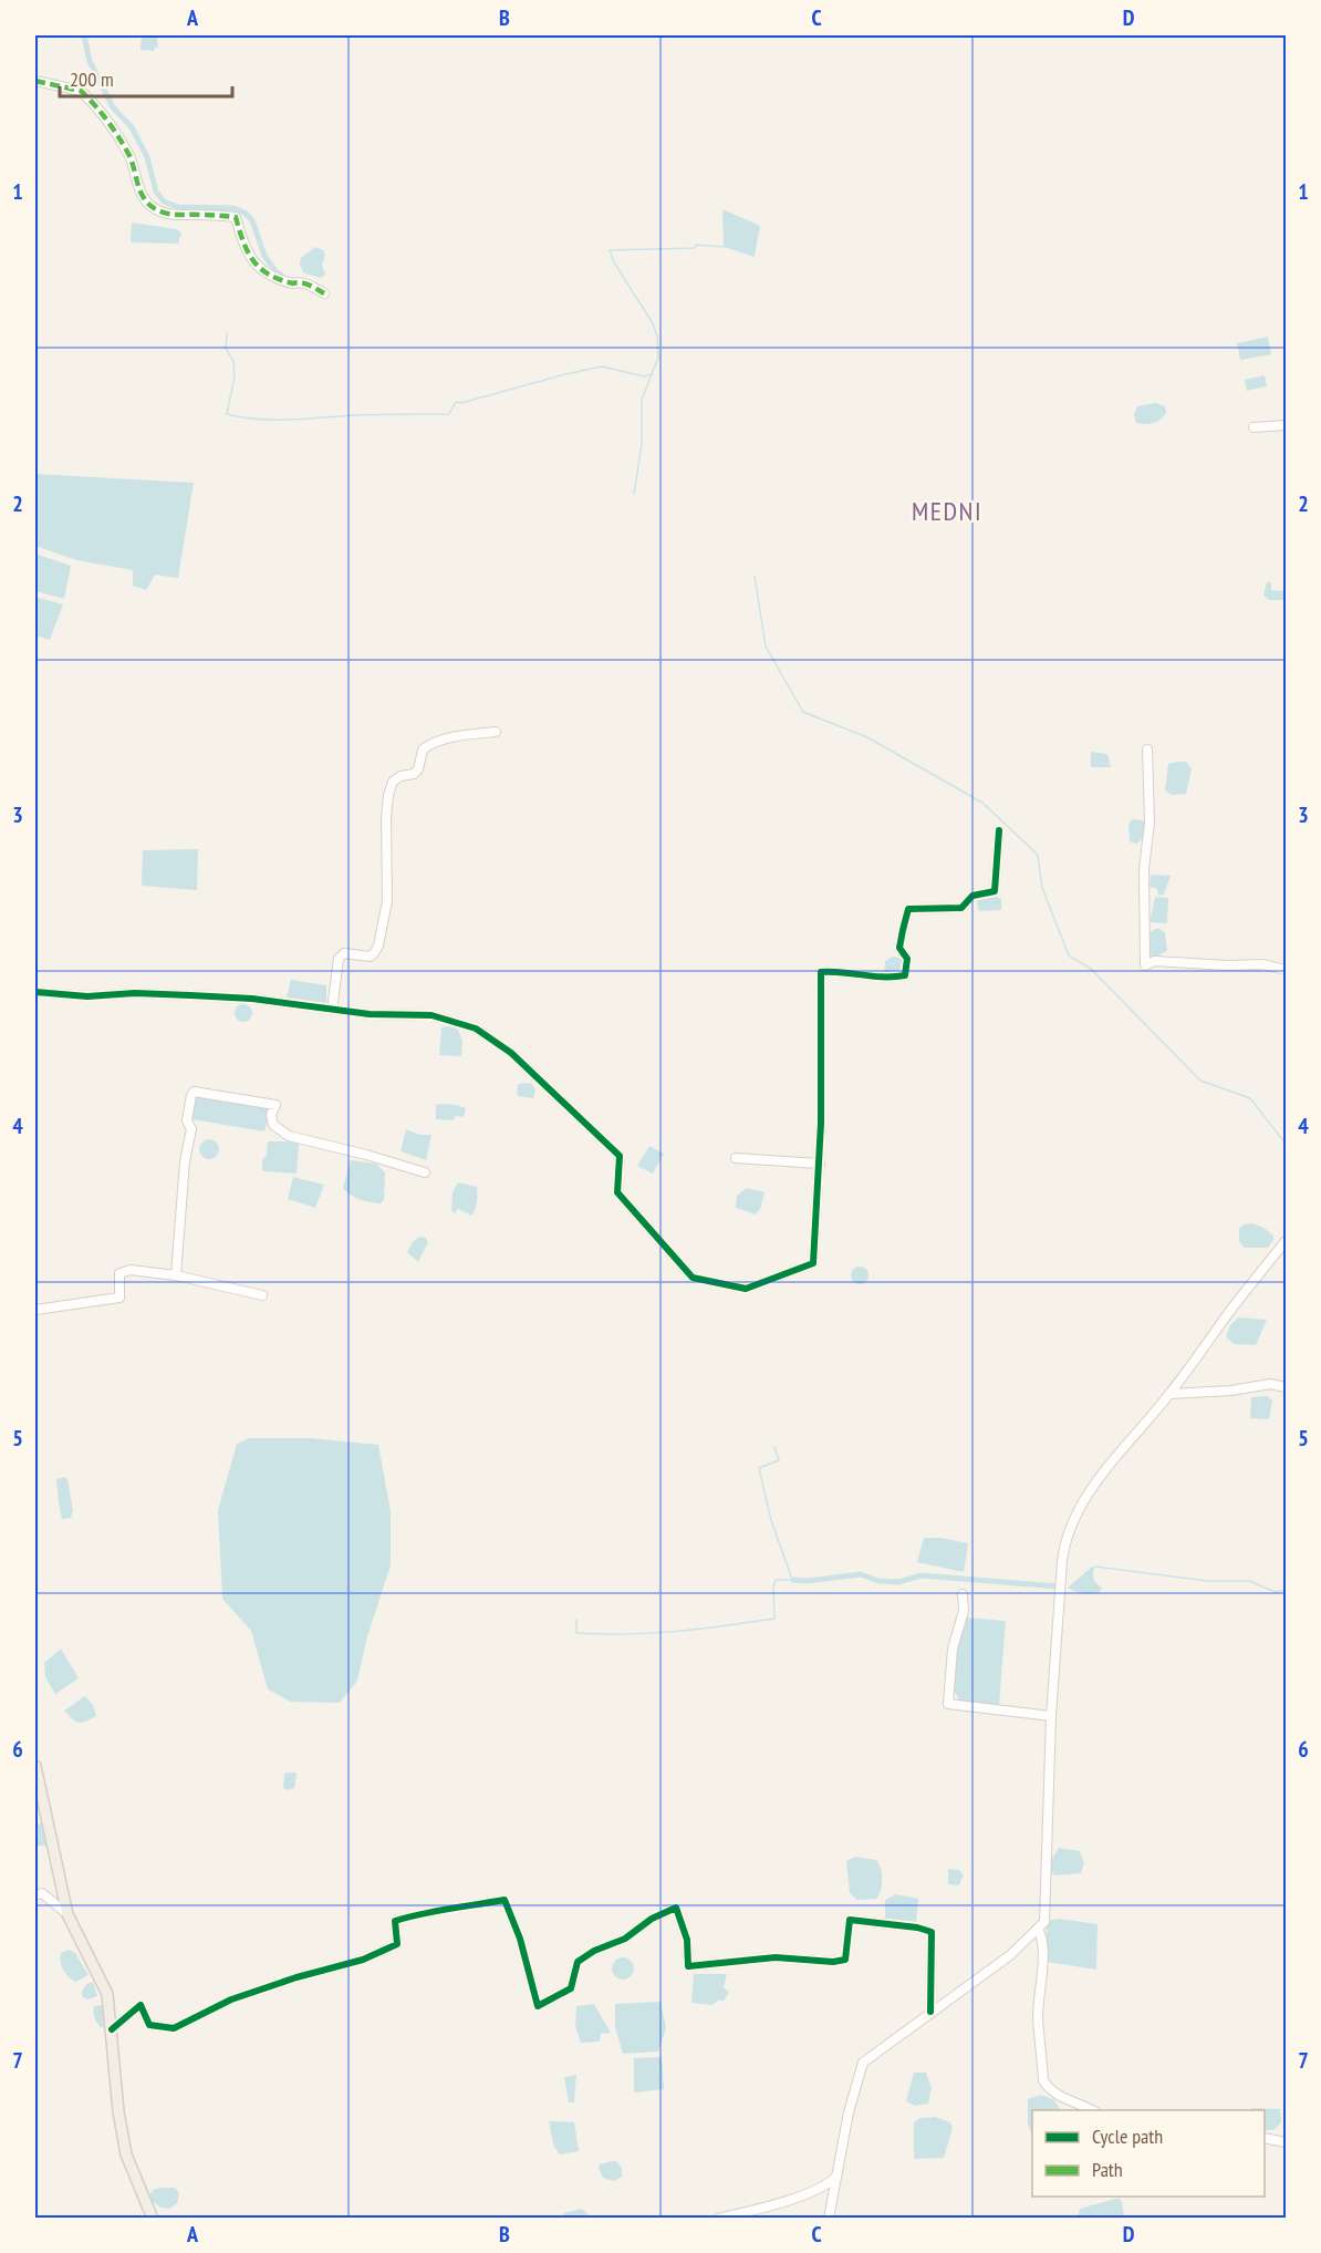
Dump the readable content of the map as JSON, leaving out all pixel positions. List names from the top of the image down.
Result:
{
  "districts": ["MEDNI"],
  "legend": ["Cycle path", "Path"],
  "scale_bar": "200 m",
  "grid": {
    "columns": [
      "A",
      "B",
      "C",
      "D"
    ],
    "rows": [
      "1",
      "2",
      "3",
      "4",
      "5",
      "6",
      "7"
    ]
  }
}
